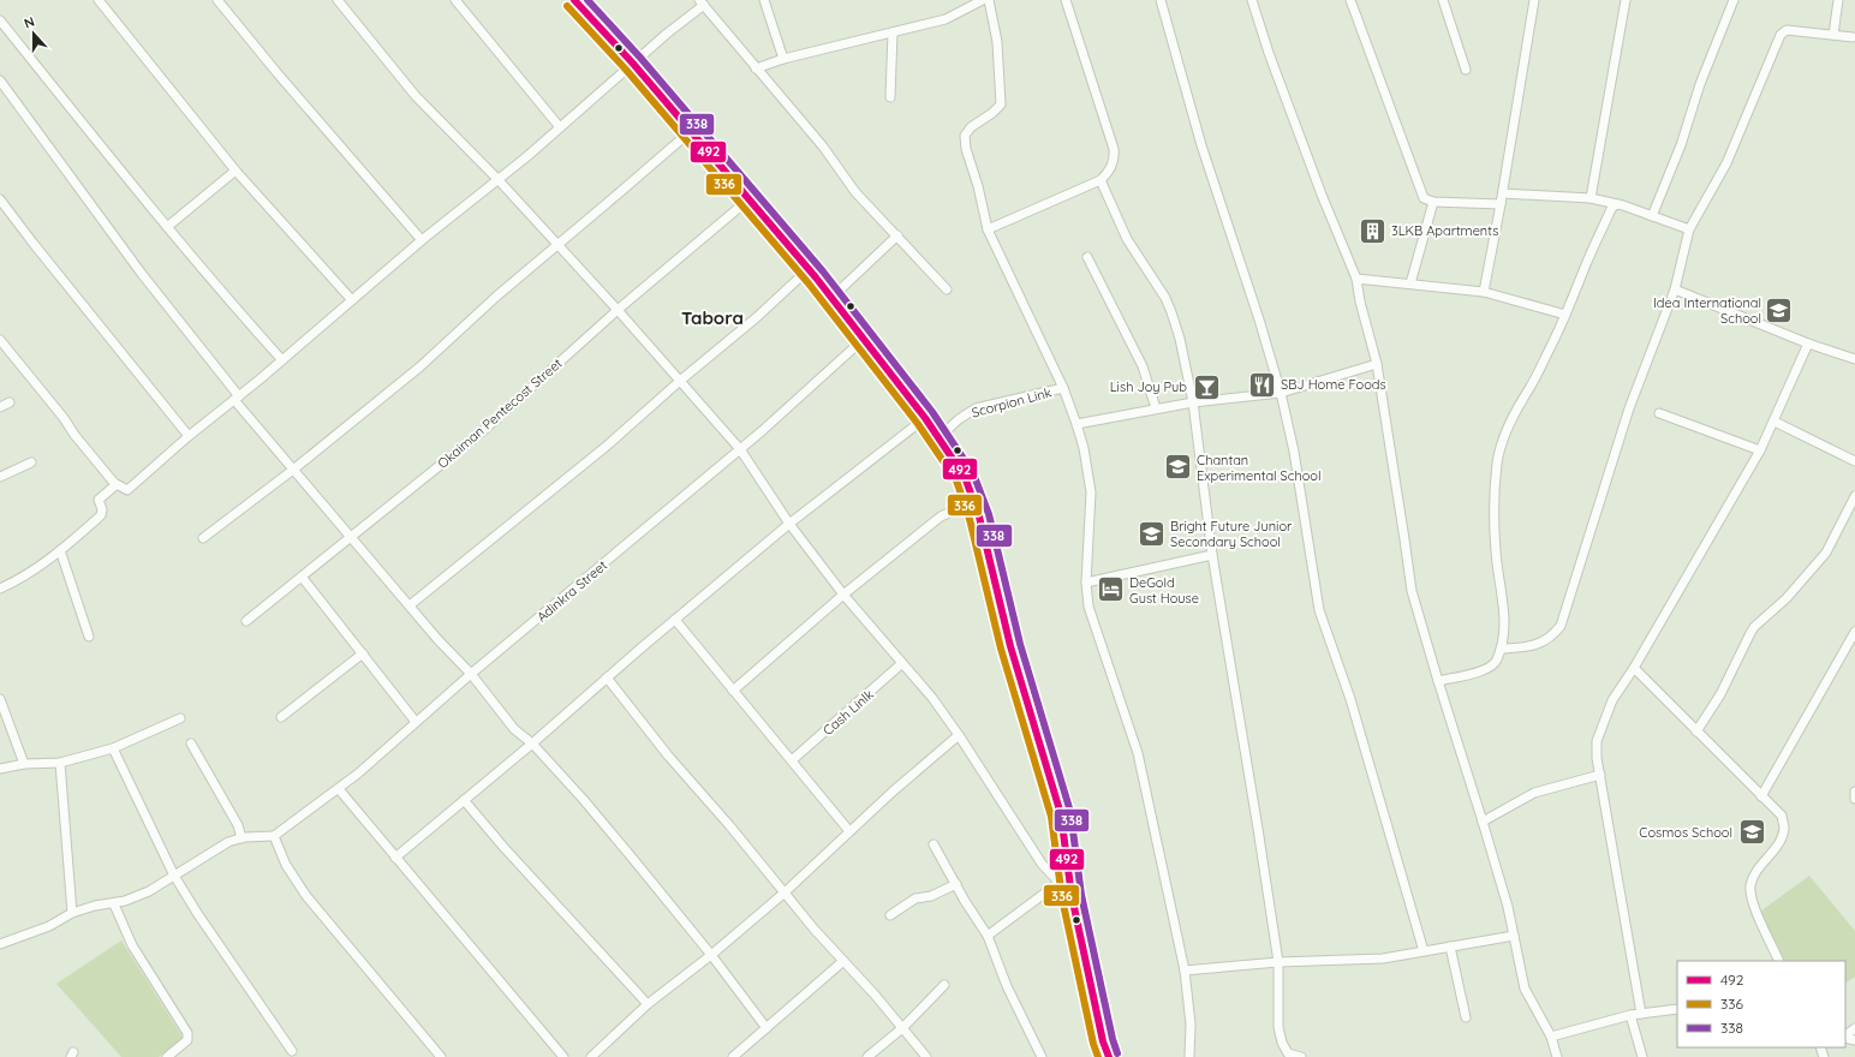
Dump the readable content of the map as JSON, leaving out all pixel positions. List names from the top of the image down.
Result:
{
  "streets": {
    "street": [
      "Scorpion Link",
      "Okaiman Pentecost Street",
      "Adinkra Street",
      "Cash Linlk"
    ]
  },
  "districts": ["Tabora"],
  "places": {
    "building": ["3LKB Apartments"],
    "school or university": [
      "Idea International School",
      "Chantan Experimental School",
      "Bright Future Junior Secondary School",
      "Cosmos School"
    ],
    "restaurant": ["SBJ Home Foods"],
    "bar": ["Lish Joy Pub"],
    "hotel": ["DeGold Gust House"]
  },
  "lines": ["transit line 492", "transit line 338", "transit line 336"],
  "legend": ["492", "336", "338"],
  "north": "top"
}
